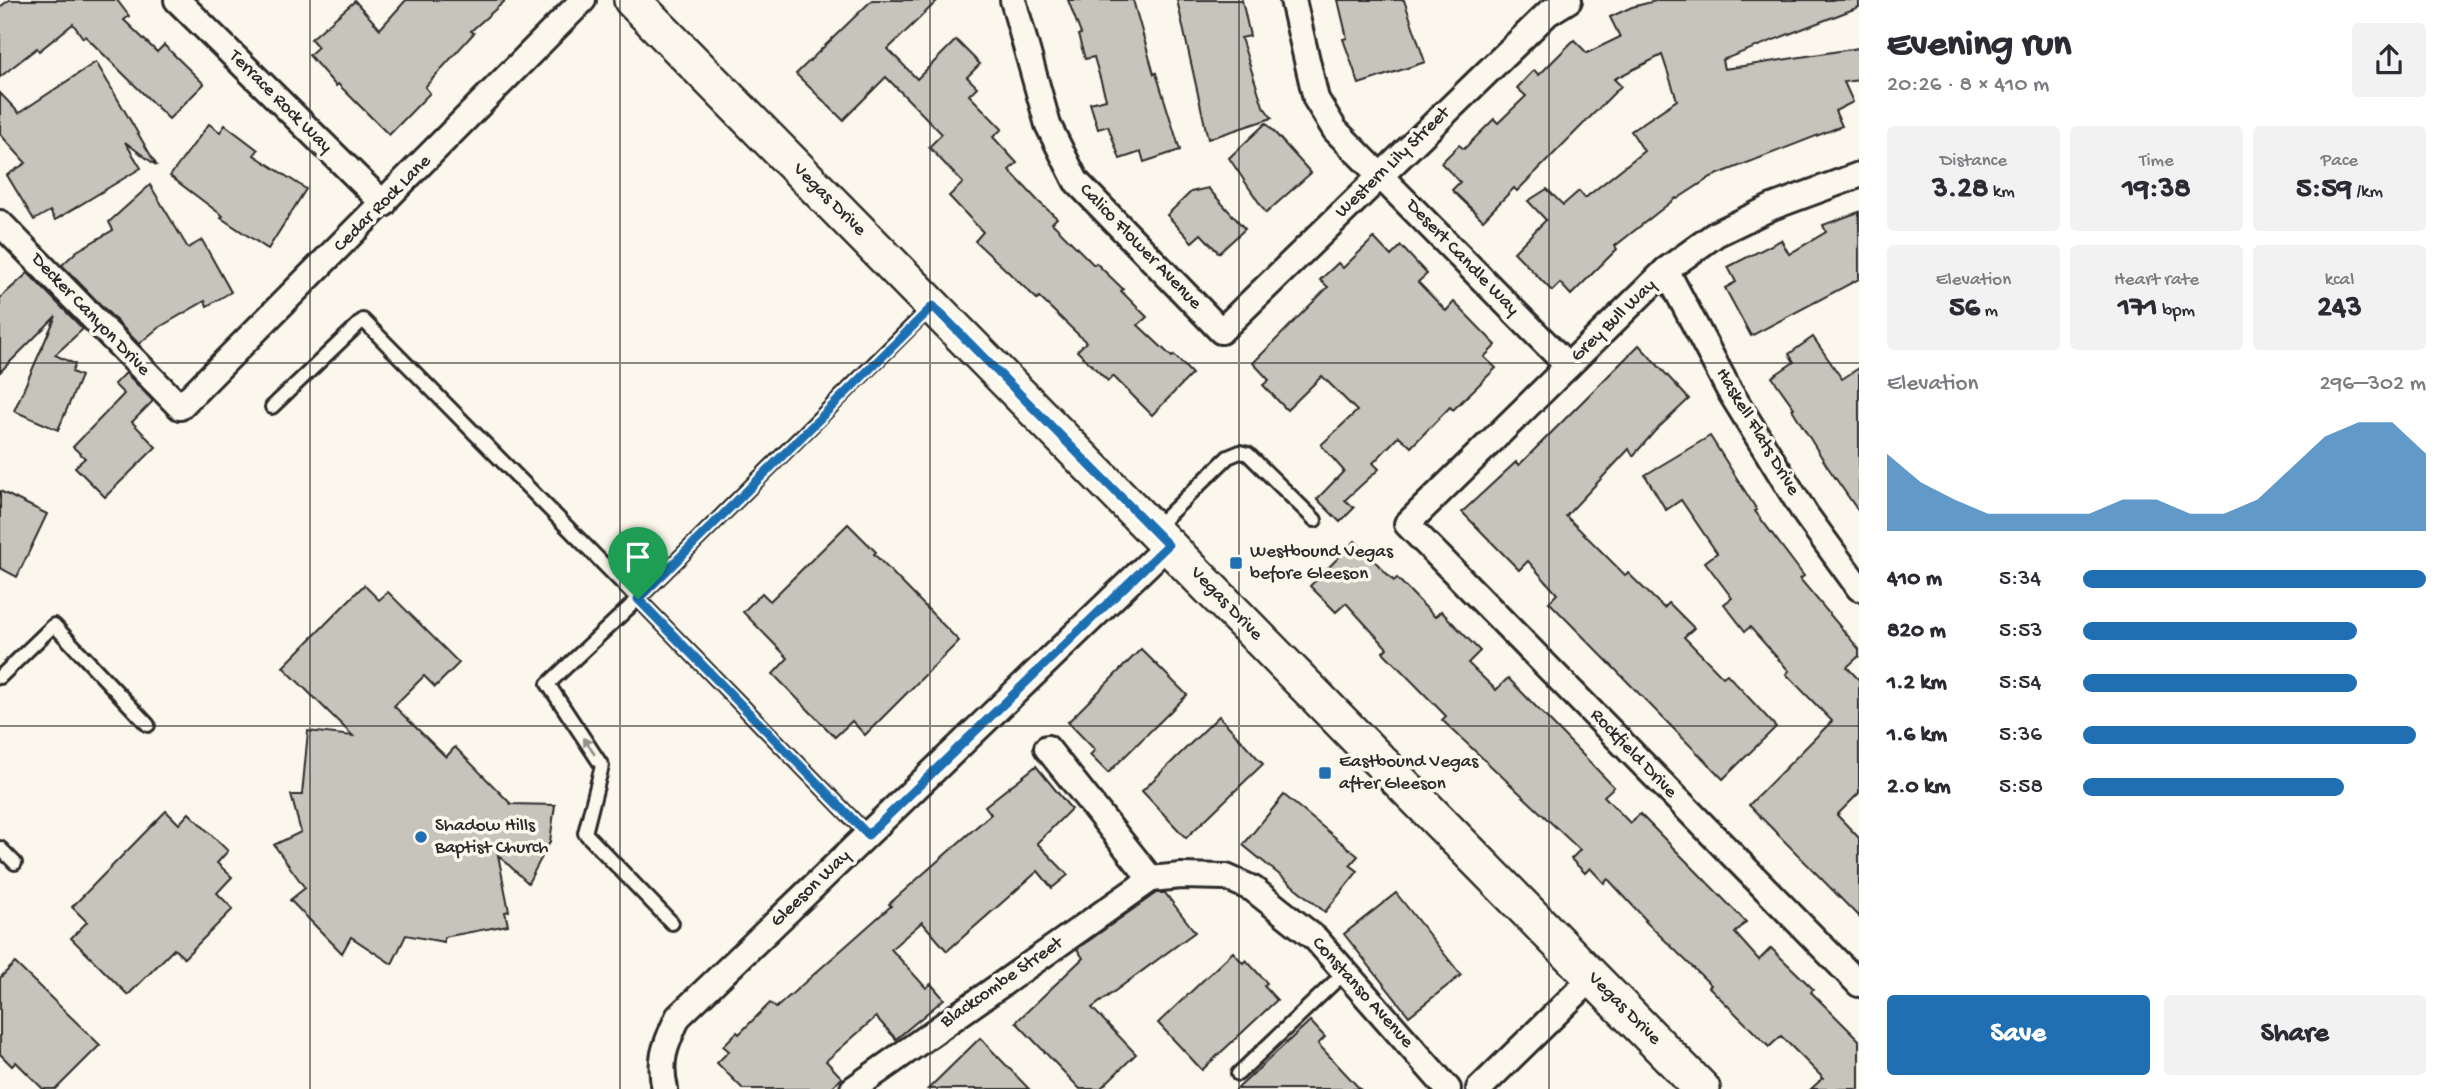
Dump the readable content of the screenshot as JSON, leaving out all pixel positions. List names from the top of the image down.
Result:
{
  "streets": {
    "main road": ["Vegas Drive"],
    "street": [
      "Terrace Rock Way",
      "Western Lily Street",
      "Cedar Rock Lane",
      "Calico Flower Avenue",
      "Desert Candle Way",
      "Decker Canyon Drive",
      "Grey Bull Way",
      "Haskell Flats Drive",
      "Rockfield Drive",
      "Gleeson Way",
      "Blackcombe Street",
      "Constanso Avenue"
    ]
  },
  "crossings": [
    ["Terrace Rock Way", "Cedar Rock Lane"],
    ["Western Lily Street", "Calico Flower Avenue"],
    ["Western Lily Street", "Desert Candle Way"],
    ["Vegas Drive", "Gleeson Way"],
    ["Cedar Rock Lane", "Decker Canyon Drive"],
    ["Desert Candle Way", "Grey Bull Way"],
    ["Grey Bull Way", "Haskell Flats Drive"],
    ["Grey Bull Way", "Rockfield Drive"],
    ["Blackcombe Street", "Constanso Avenue"]
  ],
  "places": {
    "transit": ["Westbound Vegas before Gleeson", "Eastbound Vegas after Gleeson"],
    "other": ["Shadow Hills Baptist Church"]
  },
  "page": {
    "heading": ["Evening run", "20:26 · 8 × 410 m"],
    "stats": [
      ["Distance", "3.28 km"],
      ["Time", "19:38"],
      ["Pace", "5:59 /km"],
      ["Elevation", "56 m"],
      ["Heart rate", "171 bpm"],
      ["kcal", "243"]
    ],
    "chart": ["Elevation", "296–302 m"],
    "list": [
      {
        "name": "410 m",
        "note": "5:34"
      },
      {
        "name": "820 m",
        "note": "5:53"
      },
      {
        "name": "1.2 km",
        "note": "5:54"
      },
      {
        "name": "1.6 km",
        "note": "5:36"
      },
      {
        "name": "2.0 km",
        "note": "5:58"
      }
    ],
    "buttons": ["Save", "Share"]
  }
}
